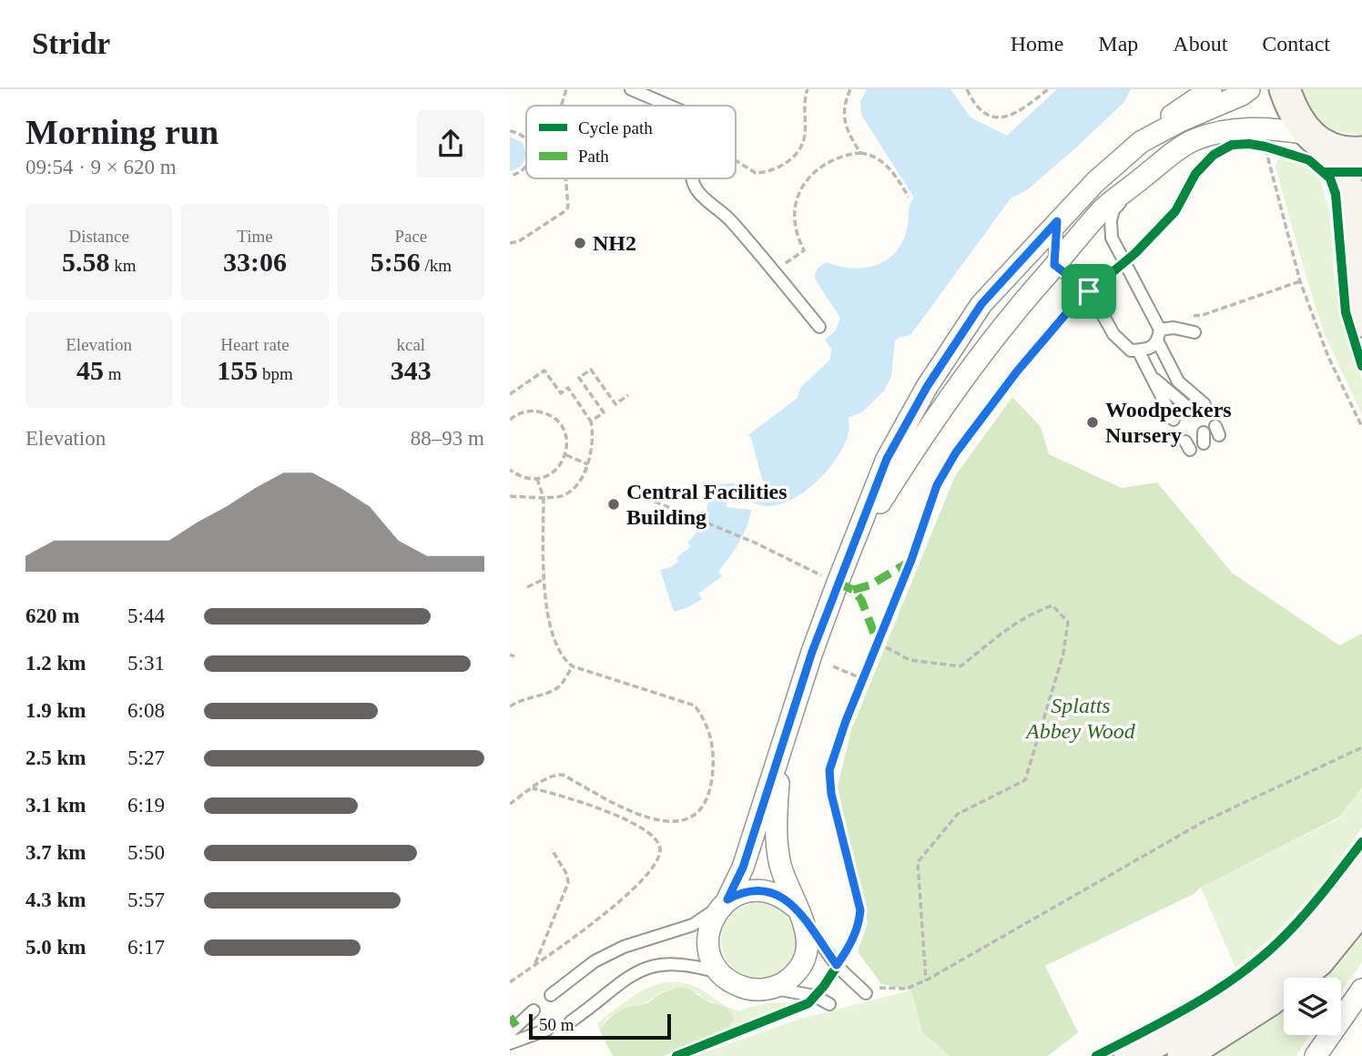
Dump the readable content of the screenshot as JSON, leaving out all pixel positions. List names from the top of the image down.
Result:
{
  "parks": ["Splatts Abbey Wood"],
  "places": ["NH2", "Woodpeckers Nursery", "Central Facilities Building"],
  "legend": ["Cycle path", "Path"],
  "scale_bar": "50 m",
  "page": {
    "header": "Stridr",
    "nav": [
      "Home",
      "Map",
      "About",
      "Contact"
    ],
    "heading": ["Morning run", "09:54 · 9 × 620 m"],
    "stats": [
      ["Distance", "5.58 km"],
      ["Time", "33:06"],
      ["Pace", "5:56 /km"],
      ["Elevation", "45 m"],
      ["Heart rate", "155 bpm"],
      ["kcal", "343"]
    ],
    "chart": ["Elevation", "88–93 m"],
    "list": [
      {
        "name": "620 m",
        "note": "5:44"
      },
      {
        "name": "1.2 km",
        "note": "5:31"
      },
      {
        "name": "1.9 km",
        "note": "6:08"
      },
      {
        "name": "2.5 km",
        "note": "5:27"
      },
      {
        "name": "3.1 km",
        "note": "6:19"
      },
      {
        "name": "3.7 km",
        "note": "5:50"
      },
      {
        "name": "4.3 km",
        "note": "5:57"
      },
      {
        "name": "5.0 km",
        "note": "6:17"
      }
    ],
    "scale": "50 m"
  }
}
